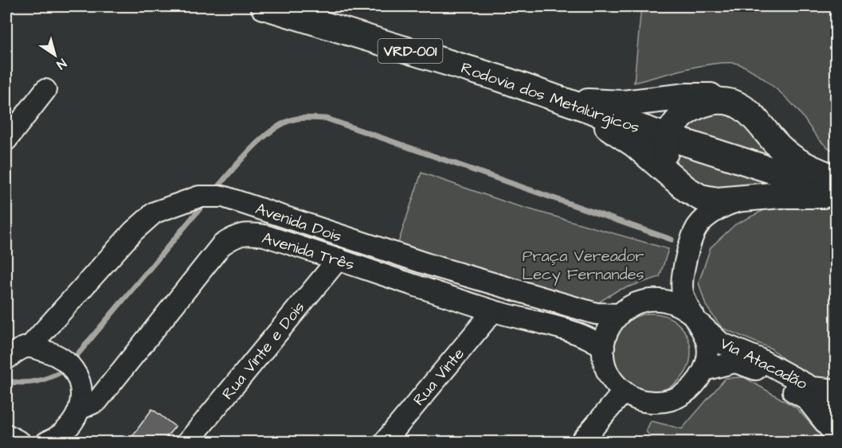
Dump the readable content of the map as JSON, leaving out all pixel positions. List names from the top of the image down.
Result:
{
  "streets": {
    "main road": ["VRD-001", "Rodovia dos Metalúrgicos"],
    "street": [
      "Avenida Dois",
      "Avenida Três",
      "Rua Vinte e Dois",
      "Via Atacadão",
      "Rua Vinte"
    ]
  },
  "crossings": [
    ["Avenida Dois", "Avenida Três"],
    ["Avenida Dois", "Via Atacadão"],
    ["Avenida Três", "Rua Vinte e Dois"],
    ["Avenida Três", "Via Atacadão"],
    ["Avenida Três", "Rua Vinte"]
  ],
  "parks": ["Praça Vereador Lecy Fernandes"],
  "north": "bottom right"
}
